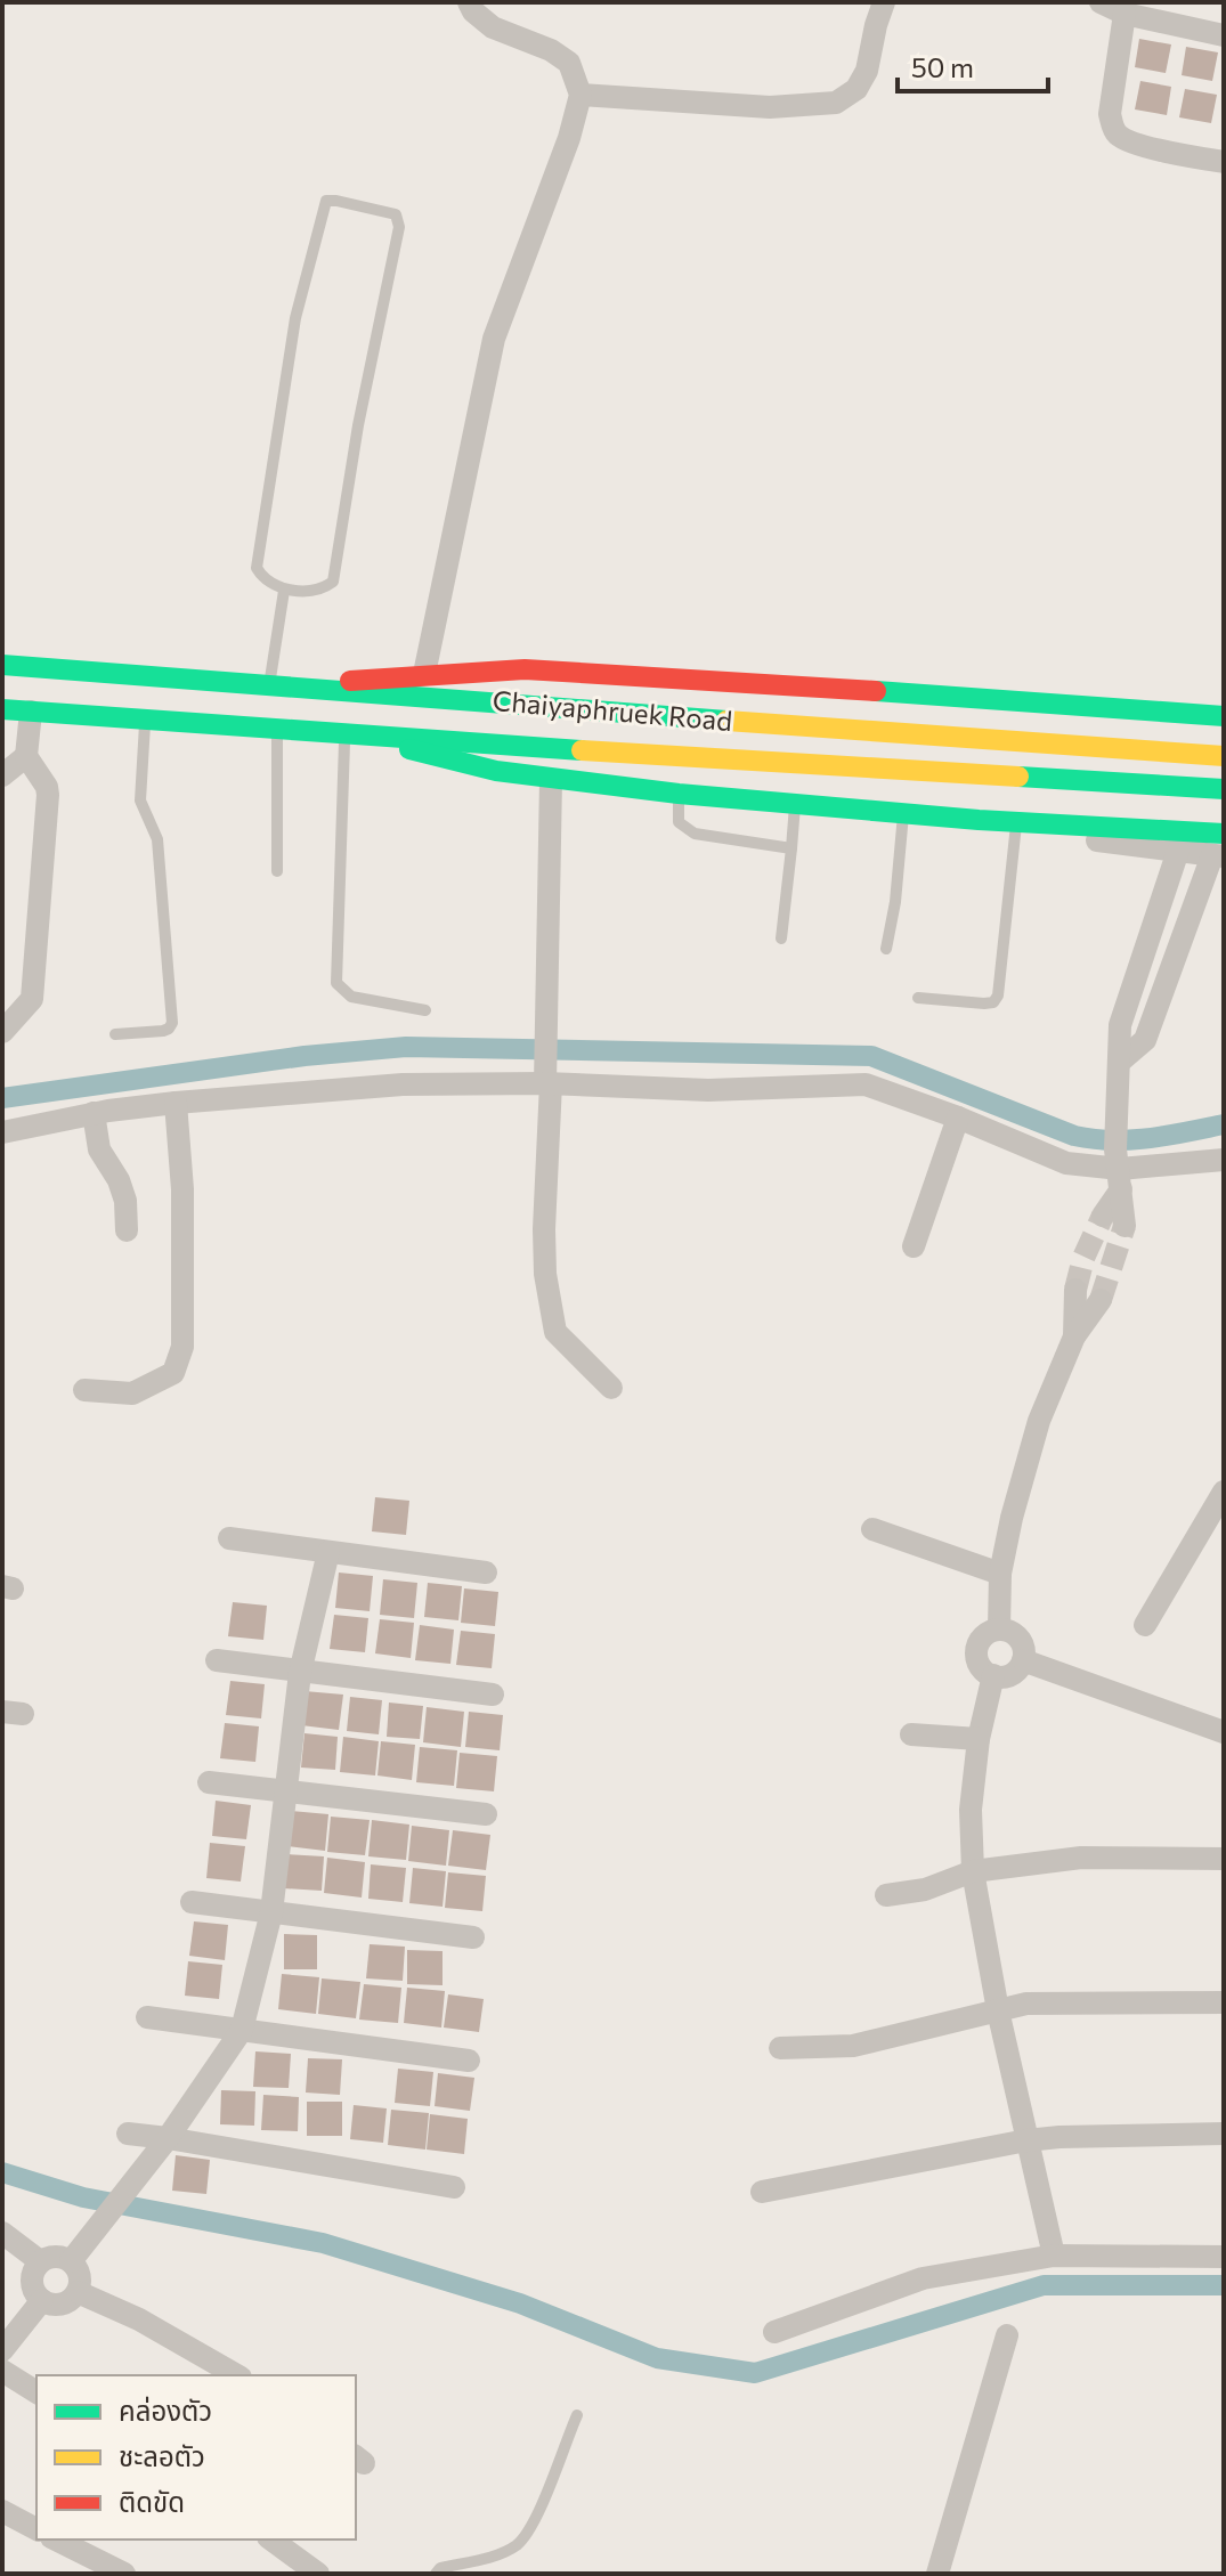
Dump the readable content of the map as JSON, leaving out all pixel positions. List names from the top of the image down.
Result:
{
  "streets": {
    "main road": ["Chaiyaphruek Road"]
  },
  "legend": ["คล่องตัว", "ชะลอตัว", "ติดขัด"],
  "scale_bar": "50 m"
}
